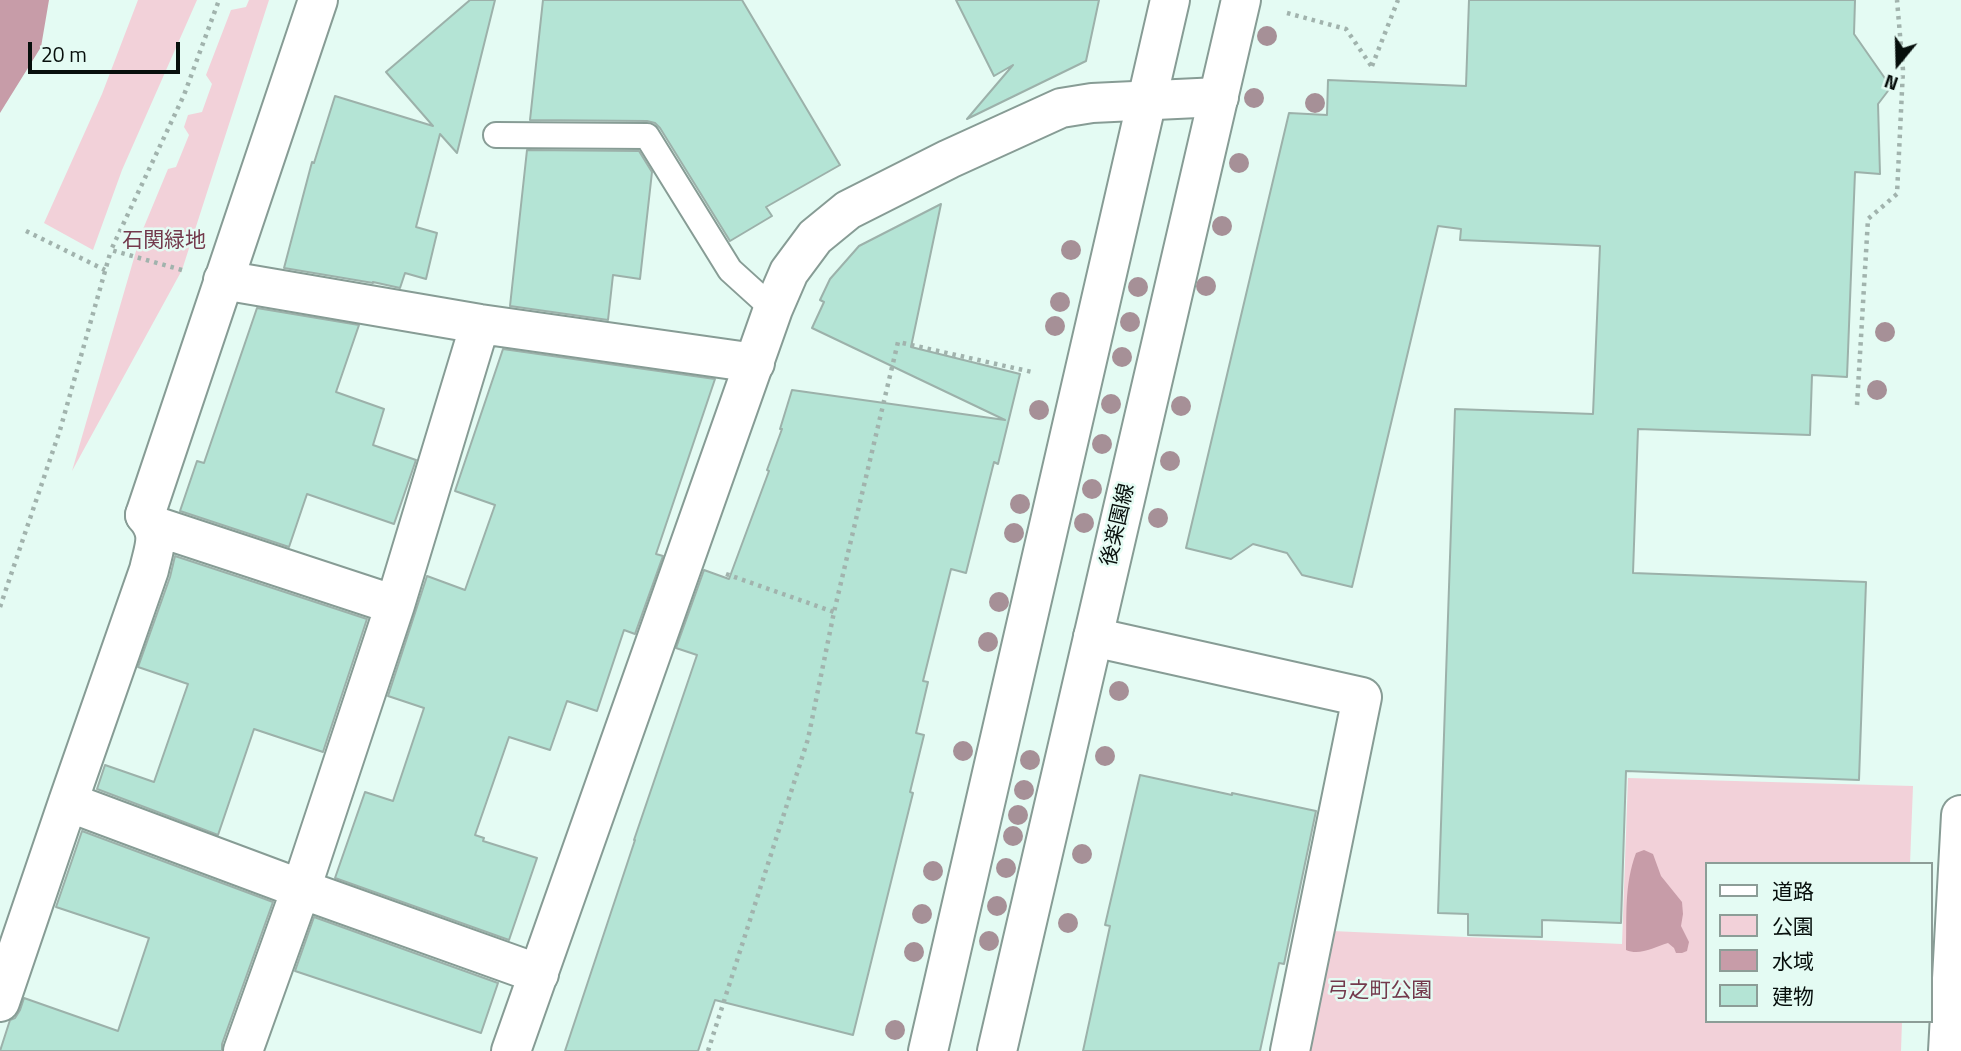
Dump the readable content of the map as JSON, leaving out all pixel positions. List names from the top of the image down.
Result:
{
  "streets": {
    "street": ["後楽園線"]
  },
  "parks": ["石関緑地", "弓之町公園"],
  "legend": [
    "道路",
    "公園",
    "水域",
    "建物"
  ],
  "scale_bar": "20 m",
  "north": "bottom"
}
